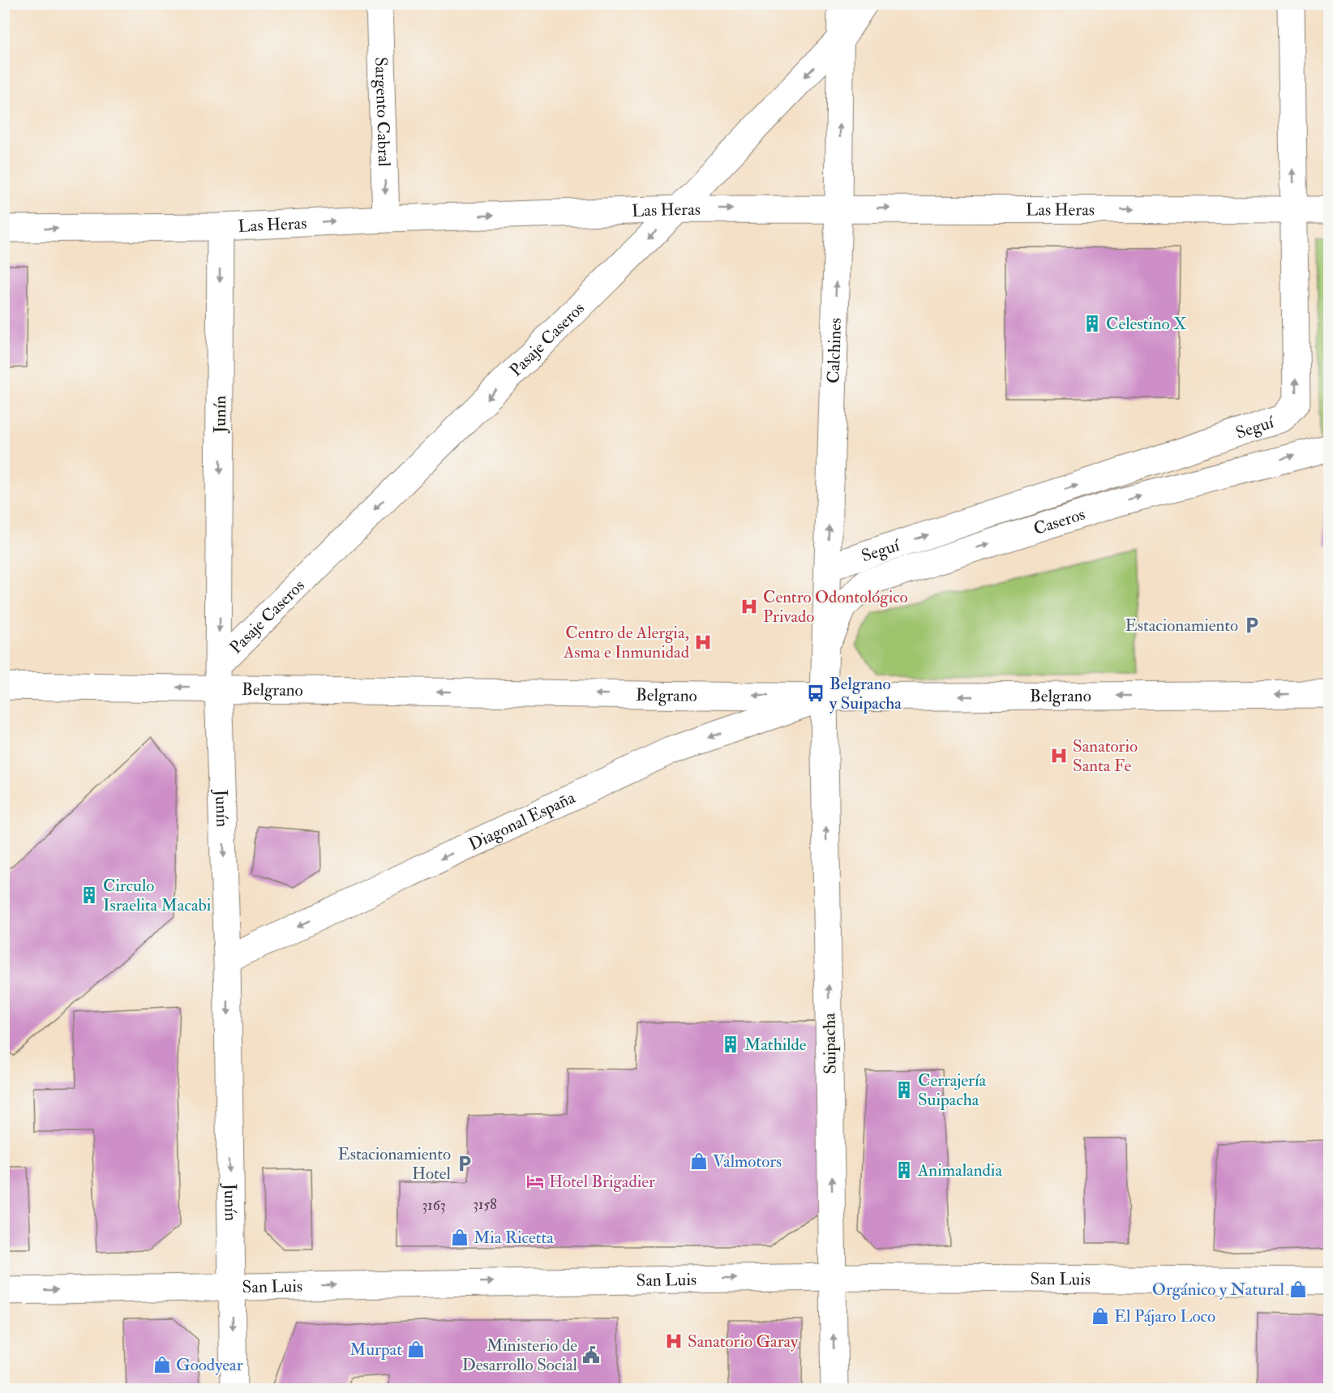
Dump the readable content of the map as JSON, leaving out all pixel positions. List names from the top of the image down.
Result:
{
  "streets": {
    "street": [
      "Sargento Cabral",
      "Las Heras",
      "Pasaje Caseros",
      "Calchines",
      "Junín",
      "Seguí",
      "Caseros",
      "Belgrano",
      "Diagonal España",
      "Suipacha",
      "San Luis"
    ]
  },
  "crossings": [
    ["Sargento Cabral", "Las Heras"],
    ["Las Heras", "Pasaje Caseros"],
    ["Las Heras", "Calchines"],
    ["Las Heras", "Junín"],
    ["Las Heras", "Seguí"],
    ["Pasaje Caseros", "Calchines"],
    ["Pasaje Caseros", "Junín"],
    ["Pasaje Caseros", "Belgrano"],
    ["Calchines", "Seguí"],
    ["Calchines", "Caseros"],
    ["Calchines", "Belgrano"],
    ["Calchines", "Diagonal España"],
    ["Calchines", "Suipacha"],
    ["Junín", "Belgrano"],
    ["Junín", "Diagonal España"],
    ["Junín", "San Luis"],
    ["Belgrano", "Diagonal España"],
    ["Belgrano", "Suipacha"],
    ["Diagonal España", "Suipacha"],
    ["Suipacha", "San Luis"]
  ],
  "one_way": [
    "Sargento Cabral",
    "Las Heras",
    "Pasaje Caseros",
    "Calchines",
    "Junín",
    "Seguí",
    "Caseros",
    "Belgrano",
    "Diagonal España",
    "Suipacha",
    "San Luis"
  ],
  "places": {
    "building": [
      "Celestino X",
      "Circulo Israelita Macabi",
      "Mathilde",
      "Cerrajería Suipacha",
      "Animalandia"
    ],
    "hospital": [
      "Centro Odontológico Privado",
      "Centro de Alergia, Asma e Inmunidad",
      "Sanatorio Santa Fe",
      "Sanatorio Garay"
    ],
    "parking": ["Estacionamiento", "Estacionamiento Hotel"],
    "bus stop": ["Belgrano y Suipacha"],
    "shop": [
      "Valmotors",
      "Mia Ricetta",
      "Orgánico y Natural",
      "El Pájaro Loco",
      "Murpat",
      "Goodyear"
    ],
    "hotel": ["Hotel Brigadier"],
    "public building": ["Ministerio de Desarrollo Social"]
  },
  "house_numbers": ["3158", "3163"]
}
